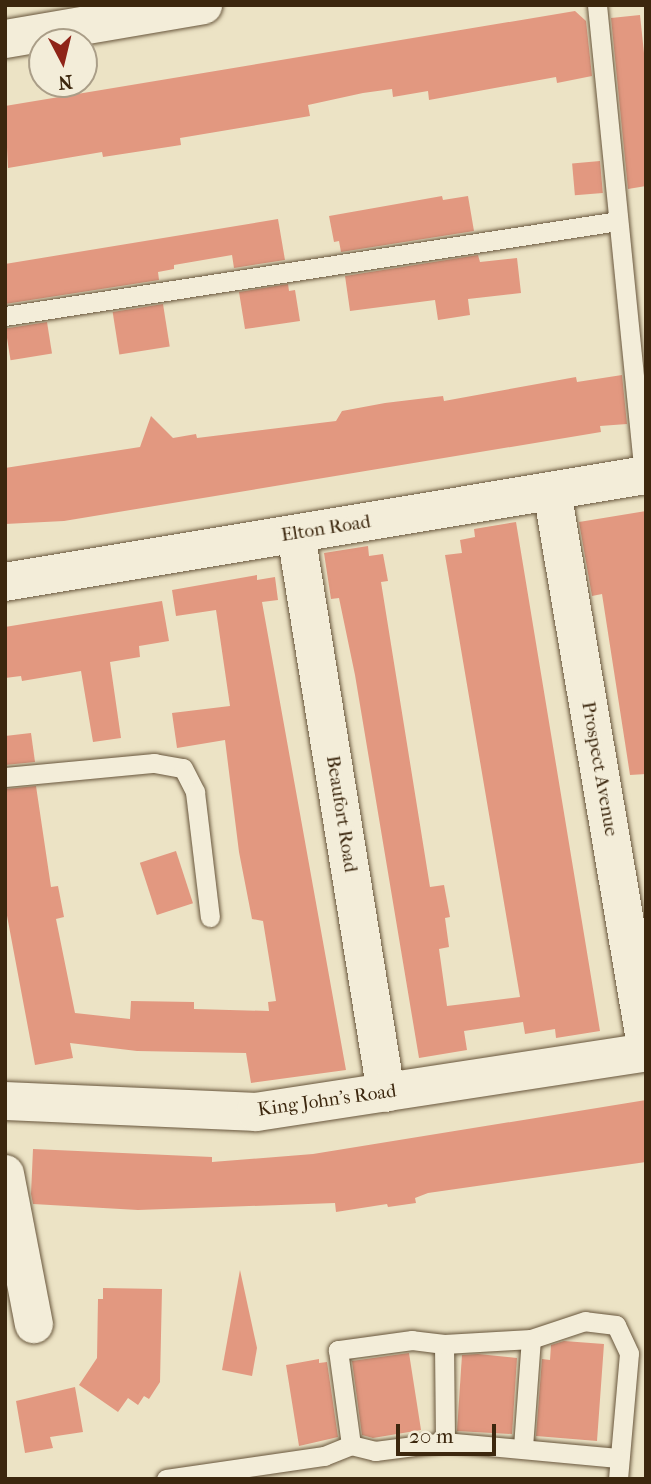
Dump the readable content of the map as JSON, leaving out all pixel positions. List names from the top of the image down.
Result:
{
  "streets": {
    "street": [
      "Elton Road",
      "Prospect Avenue",
      "Beaufort Road",
      "King John's Road"
    ]
  },
  "crossings": [
    ["Elton Road", "Prospect Avenue"],
    ["Elton Road", "Beaufort Road"],
    ["Beaufort Road", "King John's Road"]
  ],
  "scale_bar": "20 m",
  "north": "bottom"
}
